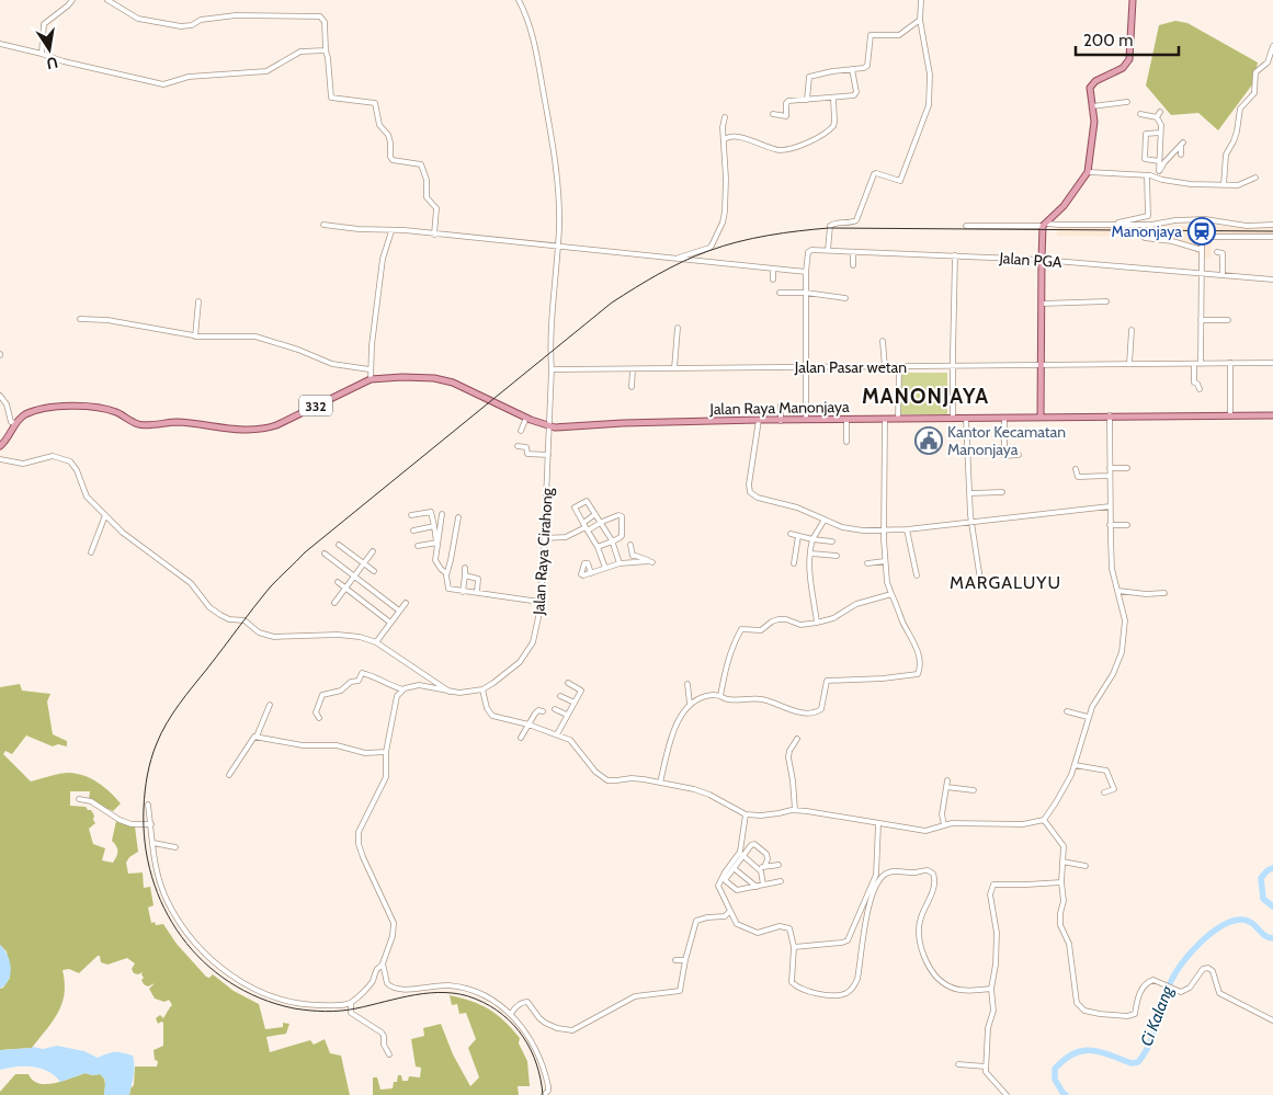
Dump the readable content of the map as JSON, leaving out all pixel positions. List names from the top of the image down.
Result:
{
  "streets": {
    "main road": ["332", "Jalan Raya Manonjaya"],
    "street": ["Jalan PGA", "Jalan Pasar wetan", "Jalan Raya Cirahong"]
  },
  "crossings": [
    ["Jalan Pasar wetan", "Jalan Raya Cirahong"],
    ["332", "Jalan Raya Manonjaya"],
    ["332", "Jalan Raya Cirahong"],
    ["Jalan Raya Manonjaya", "Jalan Raya Cirahong"]
  ],
  "districts": ["MANONJAYA", "MARGALUYU"],
  "water": ["Ci Kalang"],
  "places": {
    "station": ["Manonjaya"],
    "public building": ["Kantor Kecamatan Manonjaya"]
  },
  "scale_bar": "200 m",
  "north": "bottom"
}
